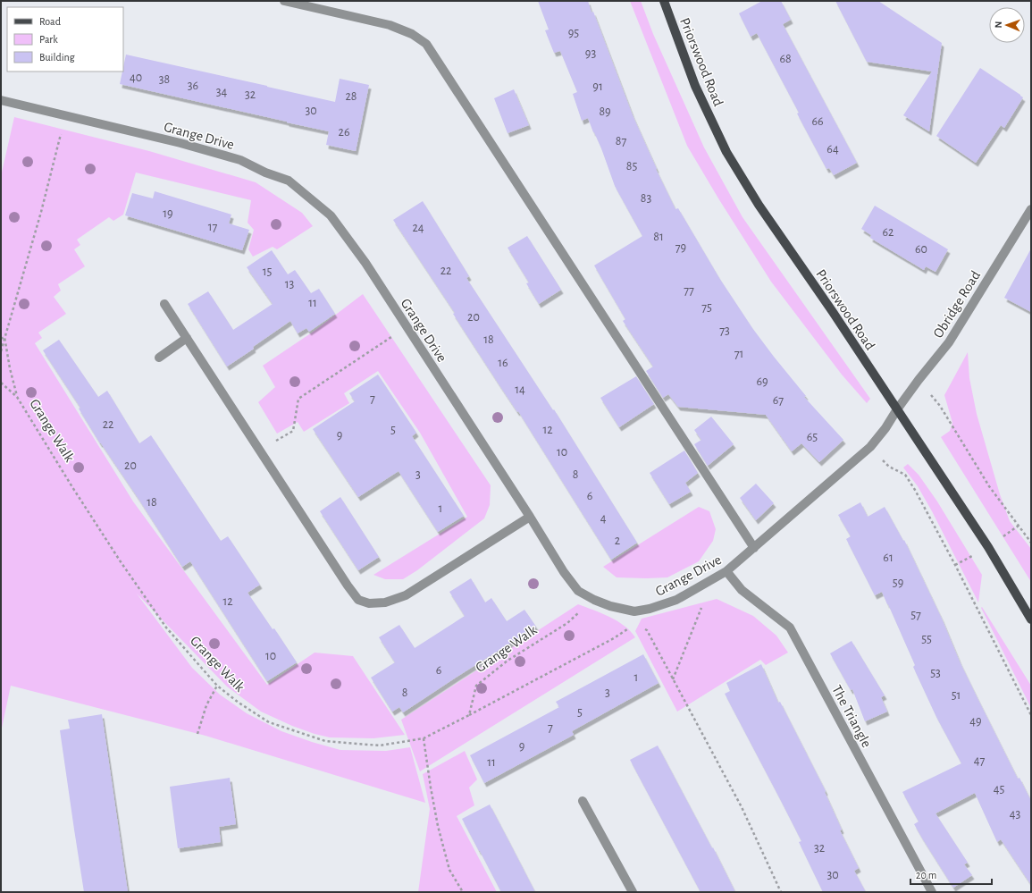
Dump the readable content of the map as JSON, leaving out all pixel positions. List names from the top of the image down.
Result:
{
  "streets": {
    "main road": ["Priorswood Road"],
    "street": ["Grange Drive", "Obridge Road", "The Triangle"],
    "path": ["Grange Walk"]
  },
  "crossings": [
    ["Priorswood Road", "Grange Drive"],
    ["Priorswood Road", "Obridge Road"],
    ["Grange Drive", "Obridge Road"],
    ["Grange Drive", "Grange Walk"],
    ["Grange Drive", "The Triangle"]
  ],
  "house_numbers": [
    "95",
    "93",
    "68",
    "40",
    "38",
    "36",
    "91",
    "34",
    "32",
    "28",
    "30",
    "89",
    "66",
    "26",
    "87",
    "64",
    "85",
    "83",
    "19",
    "17",
    "24",
    "62",
    "81",
    "79",
    "60",
    "22",
    "15",
    "13",
    "77",
    "11",
    "75",
    "20",
    "73",
    "18",
    "71",
    "16",
    "69",
    "14",
    "7",
    "67",
    "22",
    "5",
    "12",
    "9",
    "65",
    "10",
    "20",
    "3",
    "8",
    "6",
    "18",
    "1",
    "4",
    "2",
    "61",
    "59",
    "12",
    "57",
    "55",
    "10",
    "6",
    "53",
    "1",
    "8",
    "3",
    "51",
    "5",
    "49",
    "7",
    "9",
    "47",
    "11",
    "45",
    "43",
    "32",
    "30"
  ],
  "legend": ["Road", "Park", "Building"],
  "scale_bar": "20 m",
  "north": "left"
}
